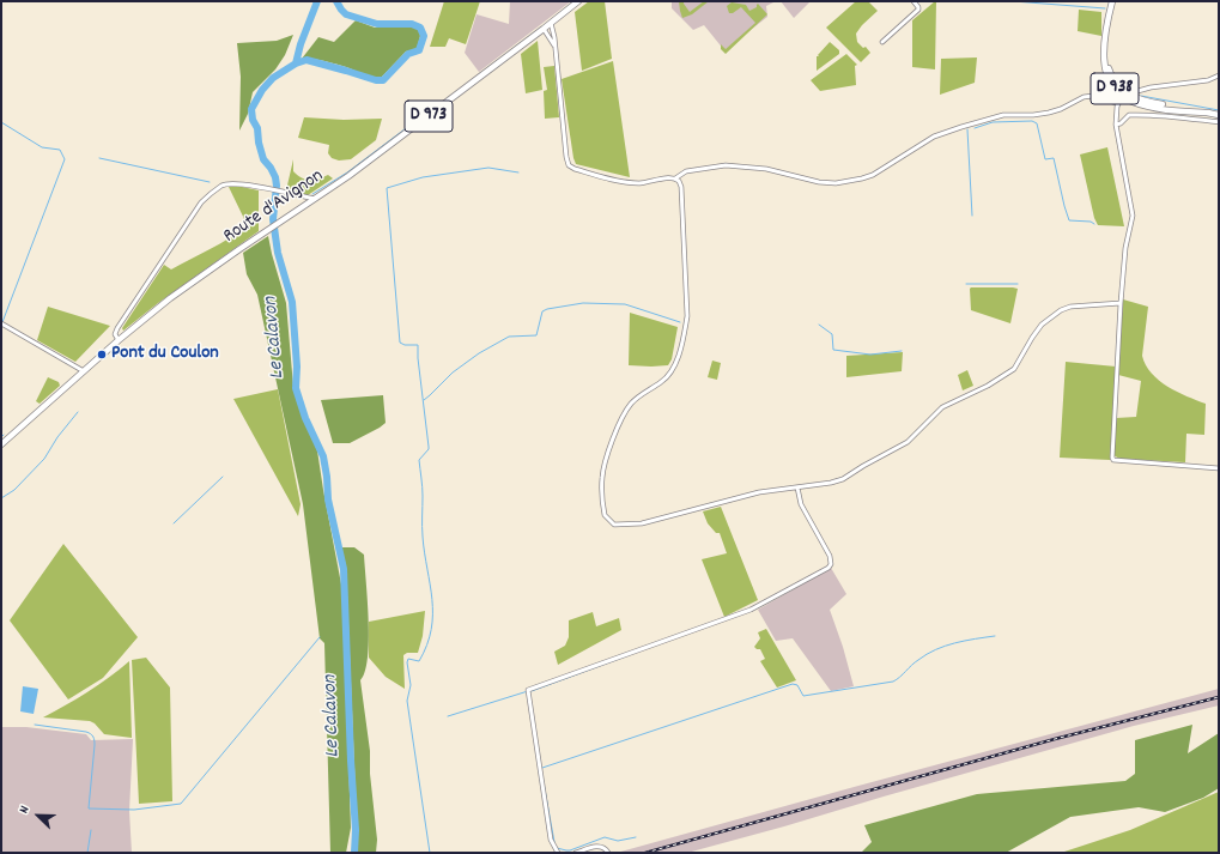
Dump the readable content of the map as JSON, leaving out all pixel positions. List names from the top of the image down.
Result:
{
  "streets": {
    "main road": ["D 938", "D 973", "Route d'Avignon"]
  },
  "water": ["Le Calavon"],
  "places": ["Pont du Coulon"],
  "north": "top left"
}
